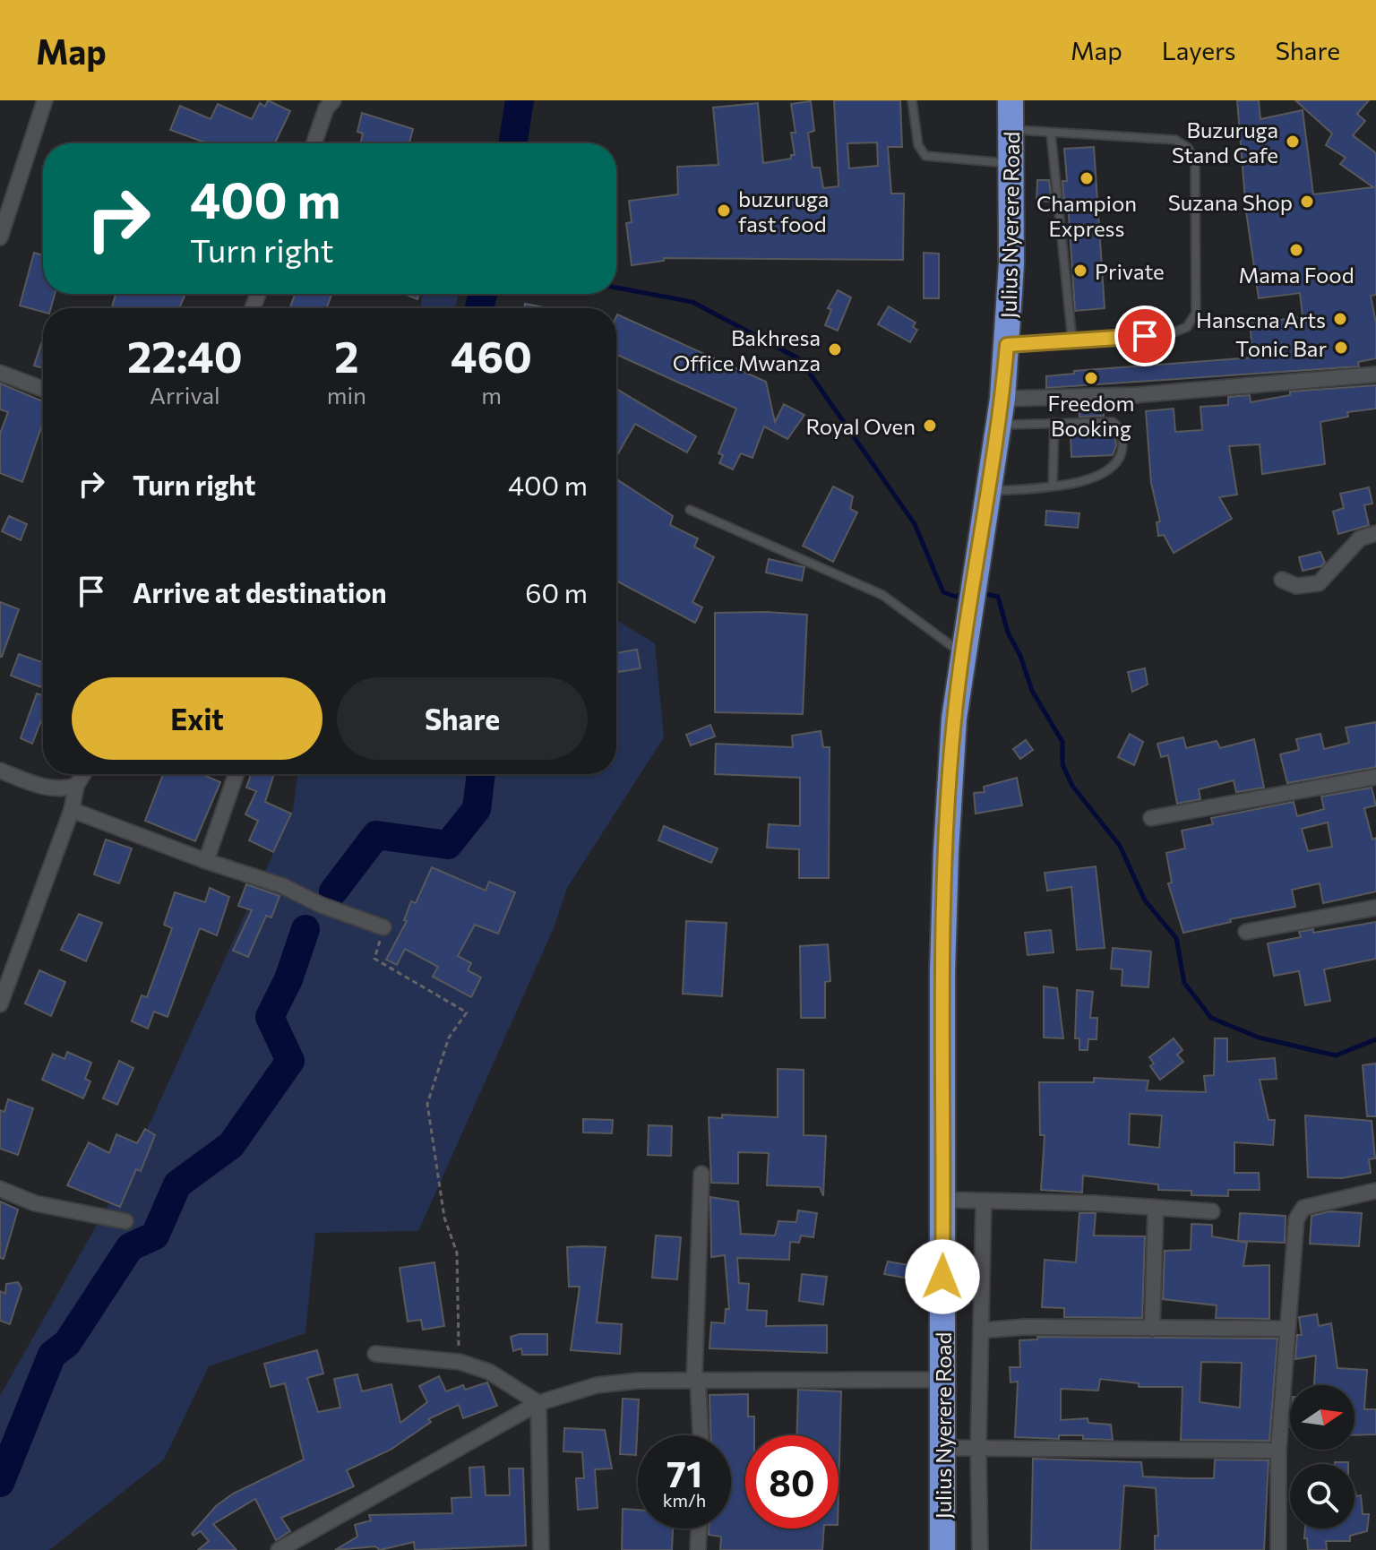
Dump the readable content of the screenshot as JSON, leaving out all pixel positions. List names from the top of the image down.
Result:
{
  "streets": {
    "highway": ["Julius Nyerere Road"]
  },
  "places": [
    "Buzuruga Stand Cafe",
    "Champion Express",
    "Suzana Shop",
    "buzuruga fast food",
    "Mama Food",
    "Private",
    "Hanscna Arts",
    "Tonic Bar",
    "Bakhresa Office Mwanza",
    "Freedom Booking",
    "Royal Oven"
  ],
  "north": "right",
  "page": {
    "header": "Map",
    "nav": ["Map", "Layers", "Share"],
    "turn": ["400 m", "Turn right"],
    "eta": [
      "22:40",
      "Arrival",
      "2",
      "min",
      "460",
      "m"
    ],
    "list": [
      {
        "name": "Turn right",
        "value": "400 m"
      },
      {
        "name": "Arrive at destination",
        "value": "60 m"
      }
    ],
    "buttons": ["Exit", "Share"],
    "speed": "71 km/h",
    "limit": "80"
  }
}
